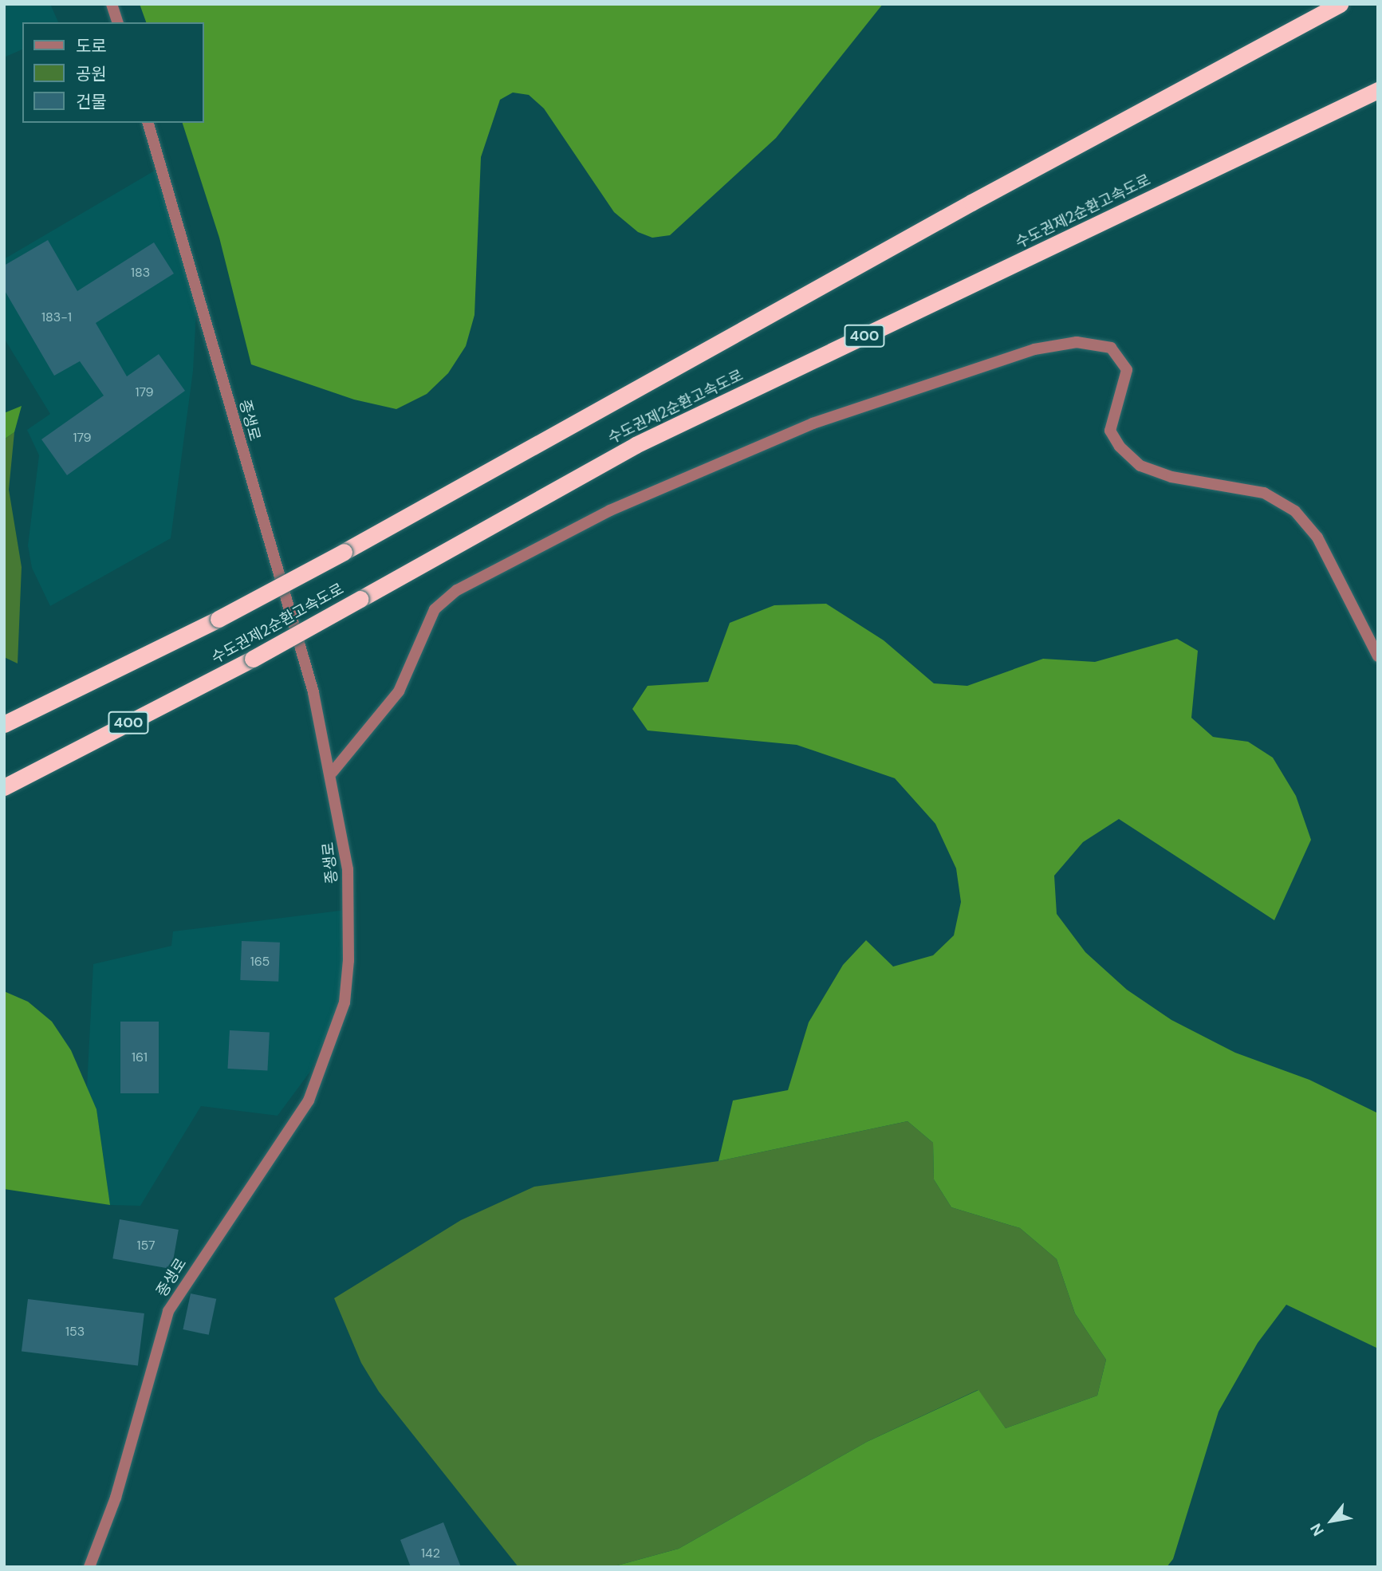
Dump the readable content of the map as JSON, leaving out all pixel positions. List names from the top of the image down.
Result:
{
  "streets": {
    "highway": ["수도권제2순환고속도로", "400"],
    "street": ["종생로"]
  },
  "house_numbers": [
    "183",
    "183-1",
    "179",
    "179",
    "165",
    "161",
    "157",
    "153",
    "142"
  ],
  "legend": ["도로", "공원", "건물"],
  "north": "bottom left"
}
